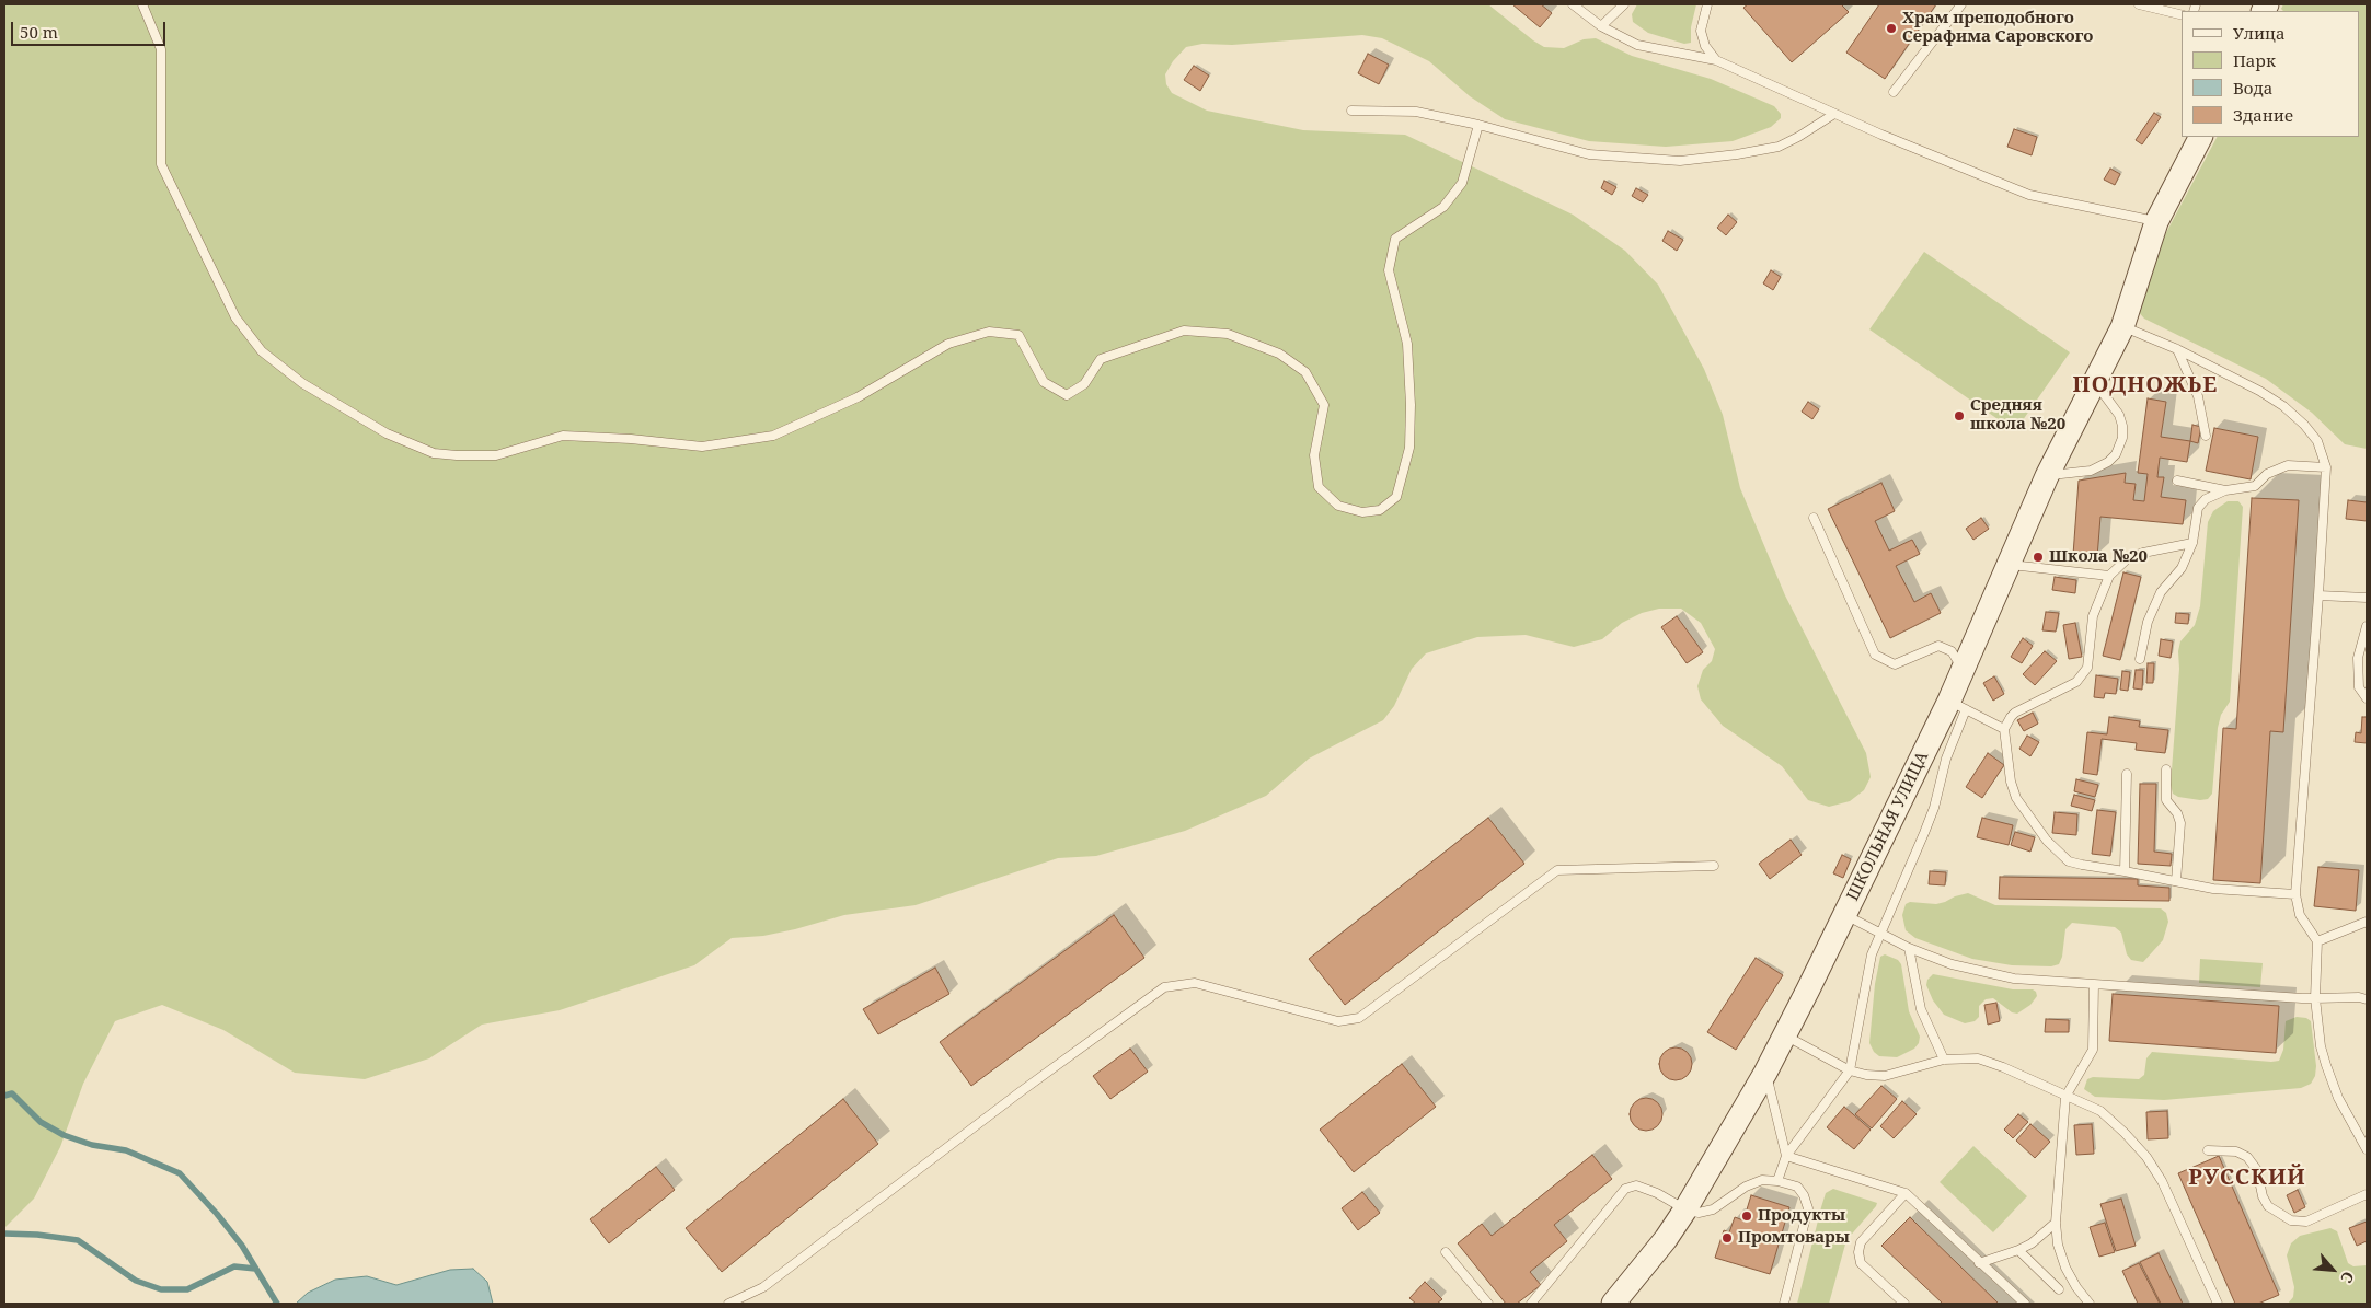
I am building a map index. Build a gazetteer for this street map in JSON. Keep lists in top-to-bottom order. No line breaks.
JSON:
{"streets":{"main road":["ШКОЛЬНАЯ УЛИЦА"]},"districts":["ПОДНОЖЬЕ","РУССКИЙ"],"places":["Храм преподобного Серафима Саровского","Средняя школа №20","Школа №20","Продукты","Промтовары"],"legend":["Улица","Парк","Вода","Здание"],"scale_bar":"50 m","north":"bottom right"}
